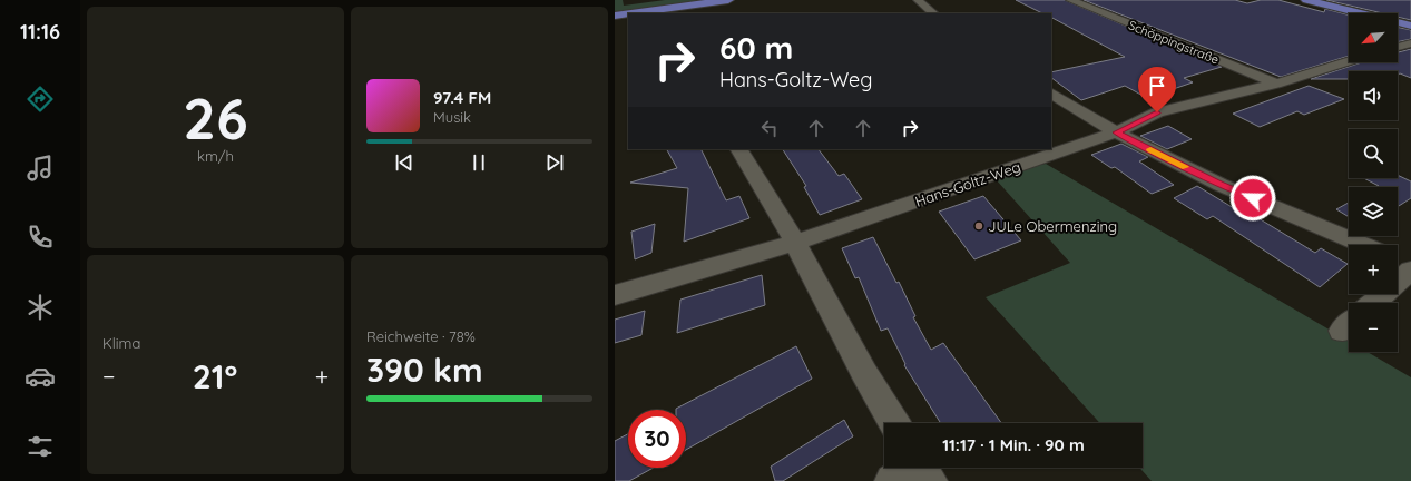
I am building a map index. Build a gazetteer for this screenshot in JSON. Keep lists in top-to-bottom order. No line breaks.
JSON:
{"streets":{"street":["Schöppingstraße","Hans-Goltz-Weg"]},"crossings":[["Schöppingstraße","Hans-Goltz-Weg"]],"places":["JULe Obermenzing"],"north":"bottom left","page":{"tabs":"11:16","tile":[["26","km/h"],"Klima",["Reichweite · 78%","390 km"]],"map_buttons":["+","−"],"turn":["60 m","Hans-Goltz-Weg"],"song":["97.4 FM","Musik"],"heat":["−","21°","+"],"limit":"30","trip":"11:17 · 1 Min. · 90 m"}}
